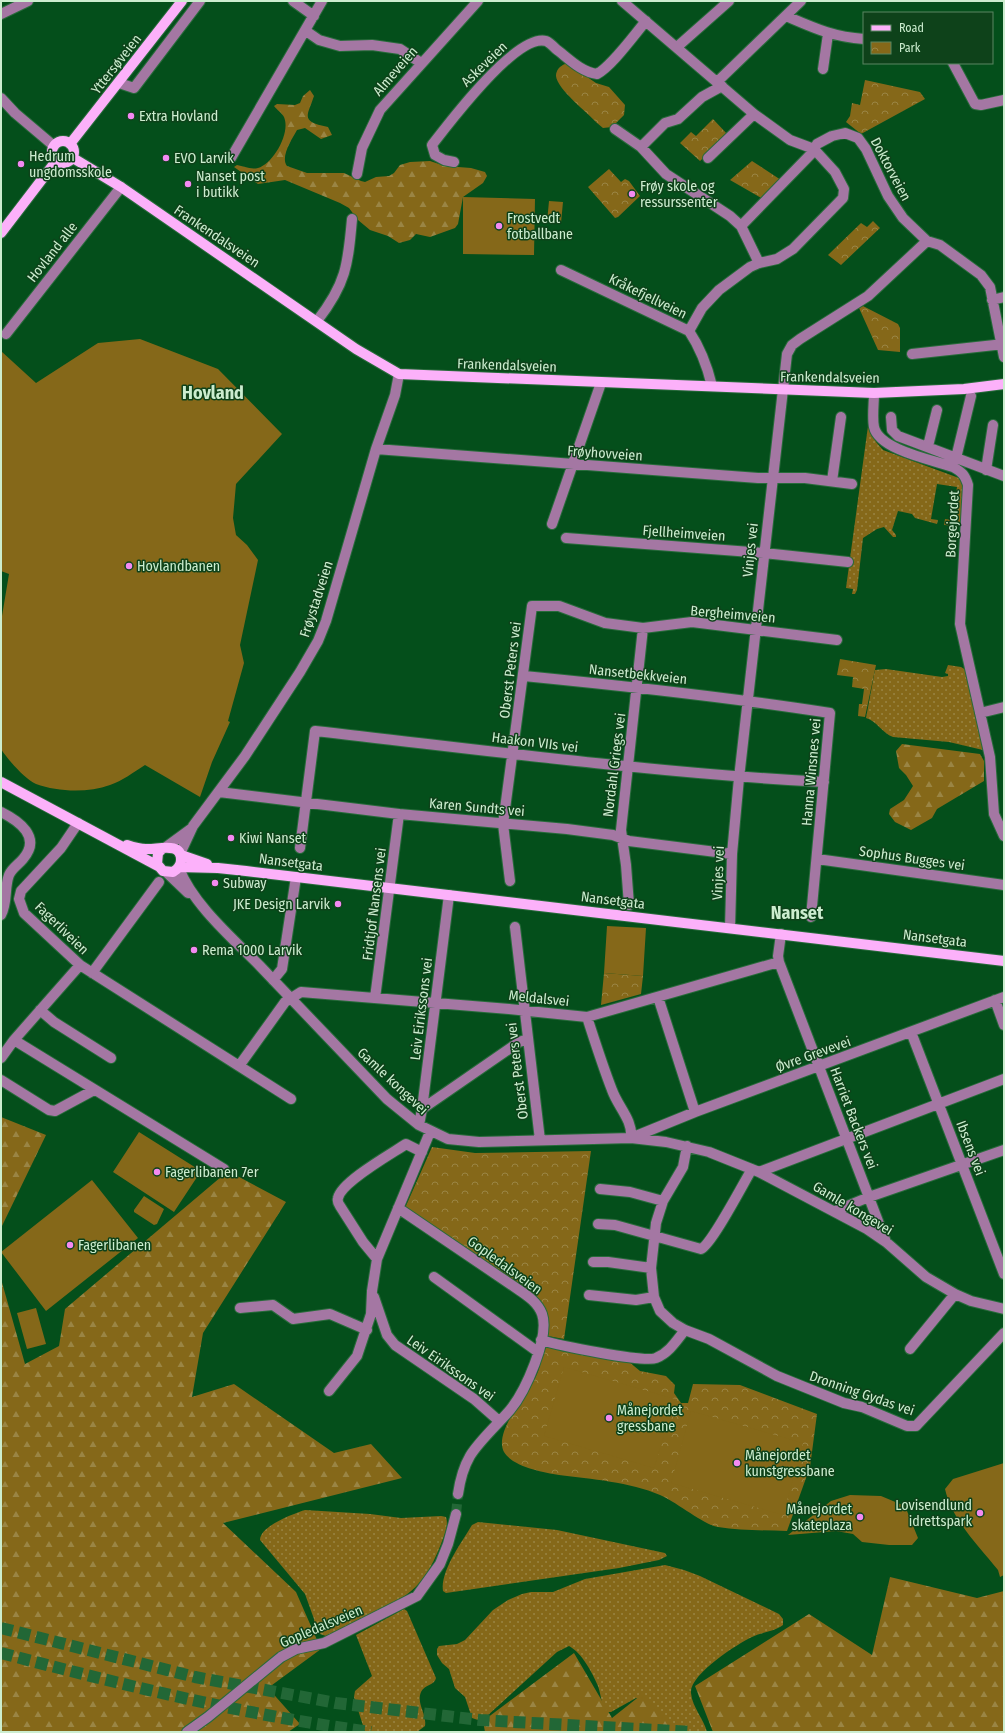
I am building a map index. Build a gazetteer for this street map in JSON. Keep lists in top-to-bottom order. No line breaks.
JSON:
{"streets":{"main road":["Yttersøveien","Frankendalsveien","Nansetgata"],"street":["Askeveien","Almeveien","Doktorveien","Hovland alle","Kråkefjellveien","Frøyhovveien","Borgejordet","Fjellheimveien","Vinjes vei","Frøystadveien","Bergheimveien","Oberst Peters vei","Nansetbekkveien","Haakon VIIs vei","Nordahl Griegs vei","Hanna Winsnes vei","Karen Sundts vei","Sophus Bugges vei","Fridtjof Nansens vei","Fagerliveien","Meldalsvei","Leiv Eirikssons vei","Øvre Grevevei","Gamle kongevei","Harriet Backers vei","Ibsens vei","Gopledalsveien","Dronning Gydas vei"]},"crossings":[["Yttersøveien","Frankendalsveien"],["Doktorveien","Vinjes vei"],["Frankendalsveien","Hovland alle"],["Frankendalsveien","Kråkefjellveien"],["Frankendalsveien","Borgejordet"],["Frankendalsveien","Vinjes vei"],["Frankendalsveien","Frøystadveien"],["Frøyhovveien","Vinjes vei"],["Frøyhovveien","Frøystadveien"],["Fjellheimveien","Vinjes vei"],["Vinjes vei","Bergheimveien"],["Vinjes vei","Nansetbekkveien"],["Vinjes vei","Haakon VIIs vei"],["Vinjes vei","Hanna Winsnes vei"],["Vinjes vei","Karen Sundts vei"],["Vinjes vei","Nansetgata"],["Frøystadveien","Karen Sundts vei"],["Frøystadveien","Nansetgata"],["Frøystadveien","Gamle kongevei"],["Bergheimveien","Oberst Peters vei"],["Bergheimveien","Nordahl Griegs vei"],["Oberst Peters vei","Nansetbekkveien"],["Oberst Peters vei","Haakon VIIs vei"],["Oberst Peters vei","Karen Sundts vei"],["Oberst Peters vei","Meldalsvei"],["Oberst Peters vei","Gamle kongevei"],["Nansetbekkveien","Nordahl Griegs vei"],["Nansetbekkveien","Hanna Winsnes vei"],["Haakon VIIs vei","Nordahl Griegs vei"],["Haakon VIIs vei","Hanna Winsnes vei"],["Haakon VIIs vei","Karen Sundts vei"],["Nordahl Griegs vei","Karen Sundts vei"],["Hanna Winsnes vei","Sophus Bugges vei"],["Karen Sundts vei","Fridtjof Nansens vei"],["Nansetgata","Fridtjof Nansens vei"],["Nansetgata","Leiv Eirikssons vei"],["Nansetgata","Gamle kongevei"],["Nansetgata","Harriet Backers vei"],["Fridtjof Nansens vei","Meldalsvei"],["Meldalsvei","Leiv Eirikssons vei"],["Meldalsvei","Gamle kongevei"],["Meldalsvei","Harriet Backers vei"],["Leiv Eirikssons vei","Gamle kongevei"],["Leiv Eirikssons vei","Gopledalsveien"],["Øvre Grevevei","Gamle kongevei"],["Øvre Grevevei","Harriet Backers vei"],["Øvre Grevevei","Ibsens vei"],["Gamle kongevei","Harriet Backers vei"],["Gamle kongevei","Dronning Gydas vei"]],"districts":["Hovland","Nanset"],"places":["Extra Hovland","EVO Larvik","Hedrum ungdomsskole","Nanset post i butikk","Frøy skole og ressurssenter","Frostvedt fotballbane","Hovlandbanen","Kiwi Nanset","Subway","JKE Design Larvik","Rema 1000 Larvik","Fagerlibanen 7er","Fagerlibanen","Månejordet gressbane","Månejordet kunstgressbane","Lovisendlund idrettspark","Månejordet skateplaza"],"legend":["Road","Park"]}
